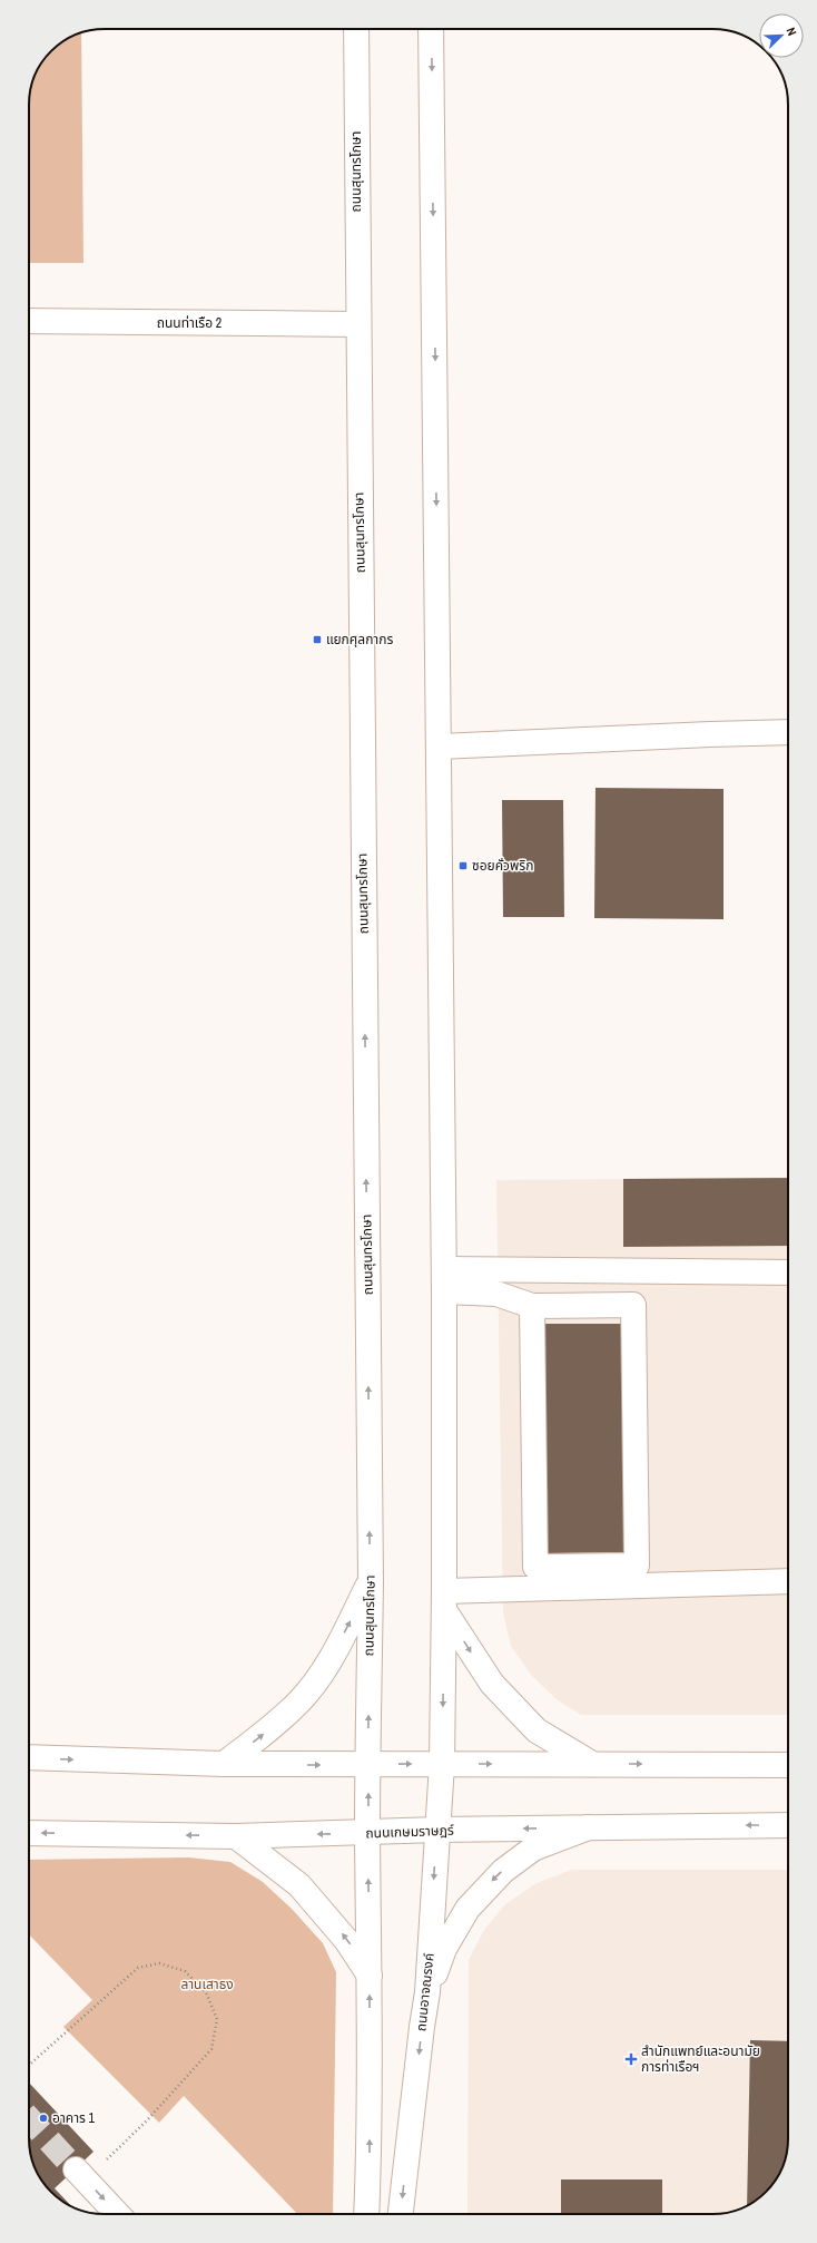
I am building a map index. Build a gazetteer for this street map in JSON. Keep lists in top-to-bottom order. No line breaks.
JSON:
{"streets":{"main road":["ถนนสุนทรโกษา","ถนนท่าเรือ 2","ถนนเกษมราษฎร์","ถนนอาจณรงค์"]},"crossings":[["ถนนสุนทรโกษา","ถนนท่าเรือ 2"],["ถนนเกษมราษฎร์","ถนนอาจณรงค์"]],"parks":["ลานเสาธง"],"places":{"transit":["แยกศุลกากร","ซอยคั่วพริก"],"health":["สำนักแพทย์และอนามัย การท่าเรือฯ"],"other":["อาคาร 1"]},"north":"top right"}
